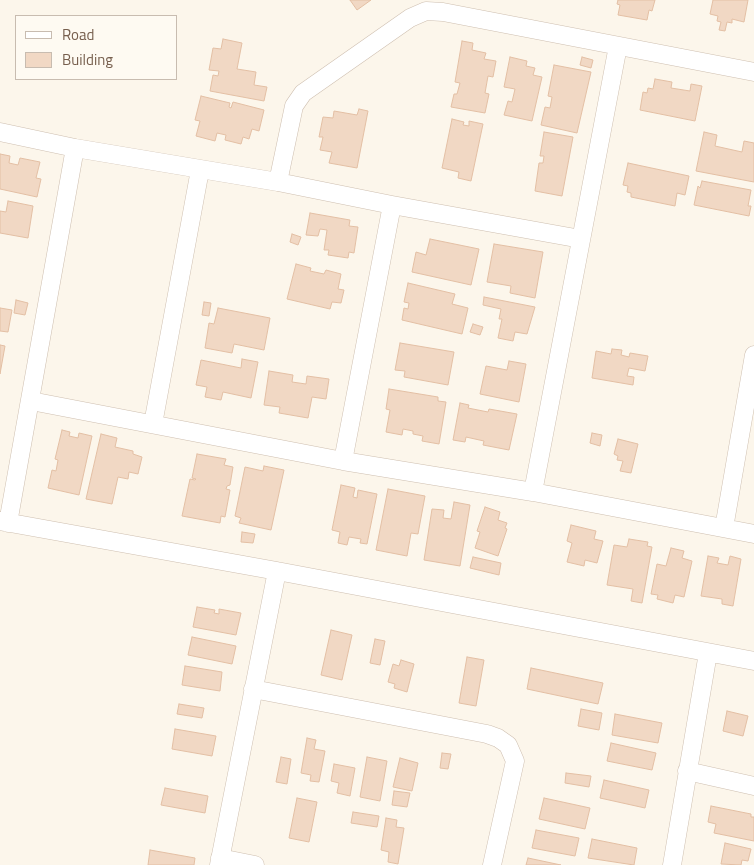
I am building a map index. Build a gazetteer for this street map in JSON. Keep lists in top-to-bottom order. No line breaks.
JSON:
{"legend":["Road","Building"]}
